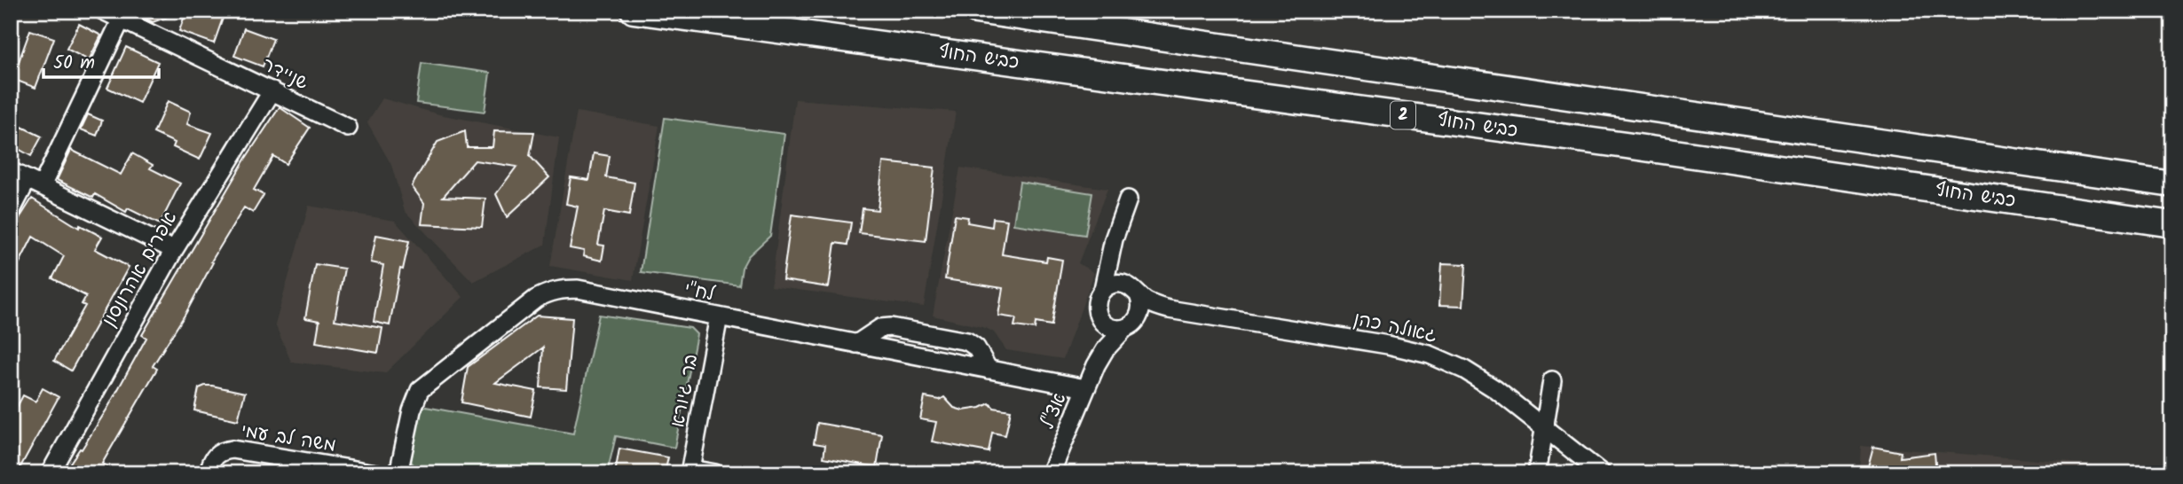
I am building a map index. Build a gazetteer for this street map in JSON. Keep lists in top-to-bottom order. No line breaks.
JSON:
{"streets":{"highway":["כביש החוף","2"],"street":["שניידר","אפרים אהרונסון","לח\"י","גאולה כהן","בר גיורא","אצ\"ל","משה לב עמי"]},"crossings":[["שניידר","אפרים אהרונסון"],["לח\"י","בר גיורא"],["לח\"י","אצ\"ל"],["גאולה כהן","אצ\"ל"]],"scale_bar":"50 m"}
